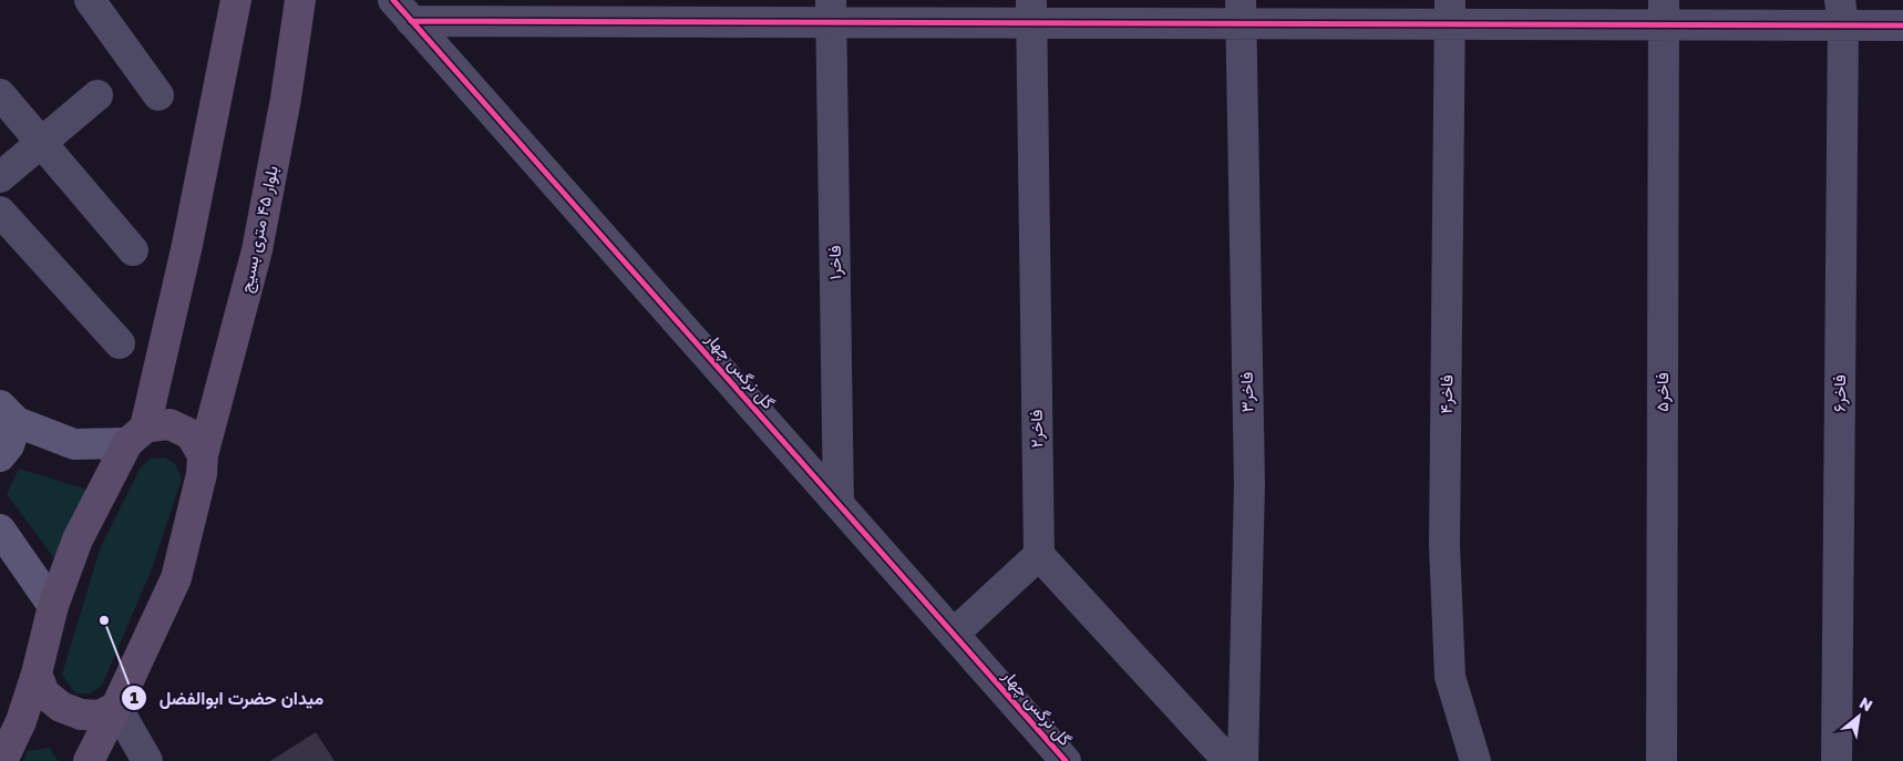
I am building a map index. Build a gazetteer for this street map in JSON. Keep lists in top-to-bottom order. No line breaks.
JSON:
{"streets":{"main road":["بلوار ۴۵ متری بسیج"],"street":["فاخر۱","گل نرگس چهار","فاخر۳","فاخر۵","فاخر۶","فاخر۴","فاخر۲"]},"crossings":[["فاخر۱","گل نرگس چهار"]],"places":["میدان حضرت ابوالفضل"],"north":"top right"}
